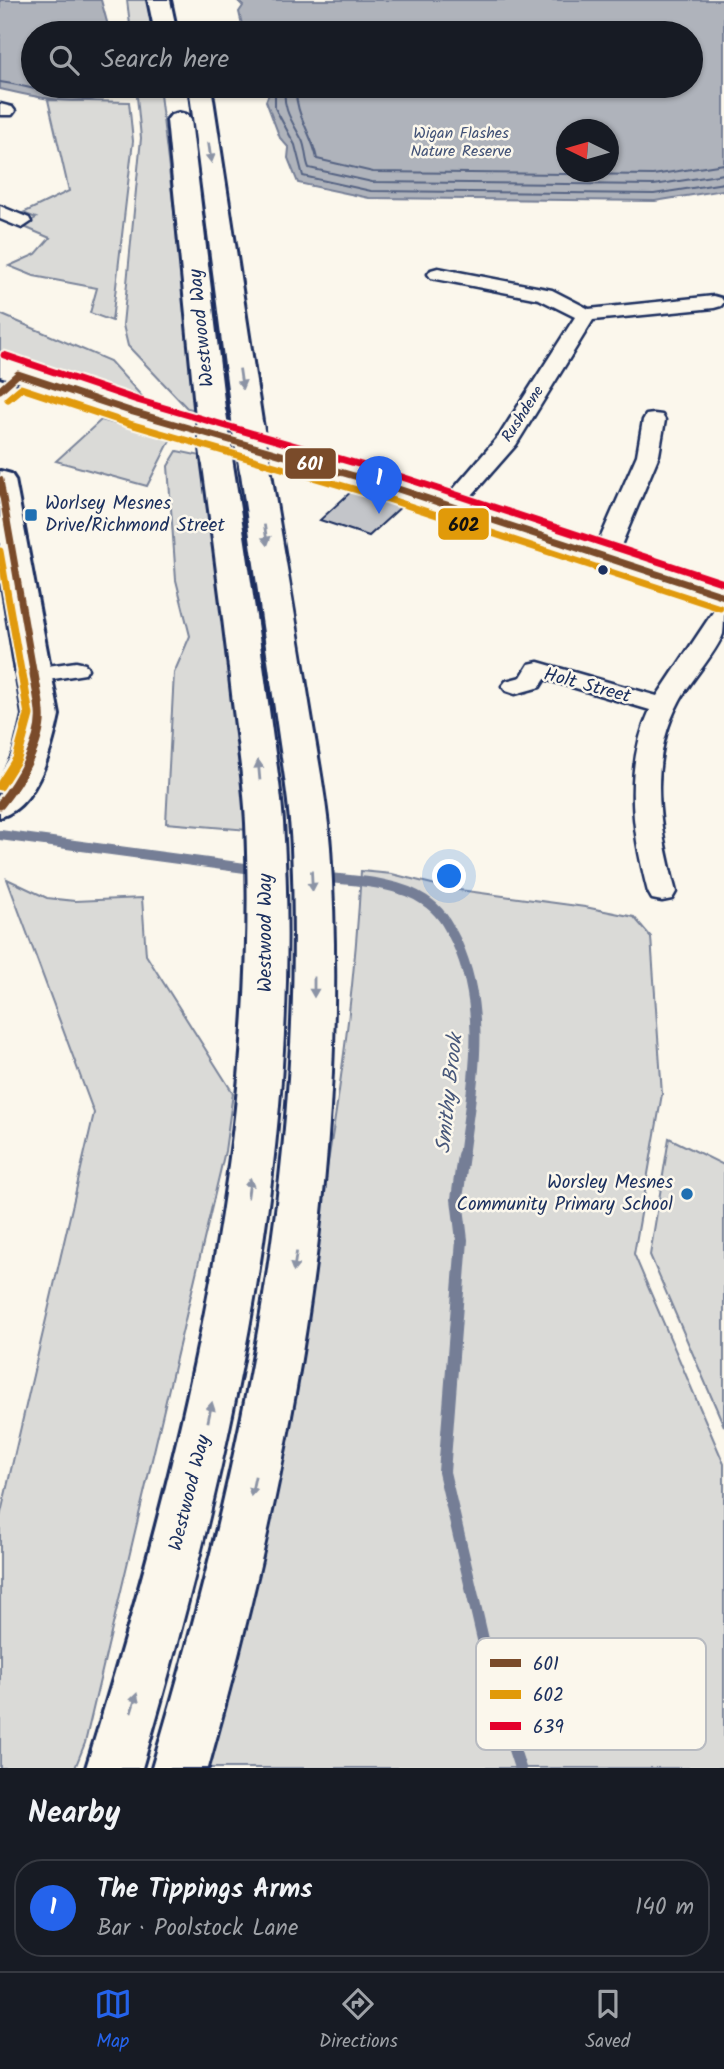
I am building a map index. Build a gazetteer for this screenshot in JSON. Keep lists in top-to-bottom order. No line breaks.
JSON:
{"streets":{"main road":["Westwood Way"],"street":["Rushdene","Holt Street"]},"water":["Smithy Brook"],"parks":["Wigan Flashes Nature Reserve"],"places":{"transit":["Worlsey Mesnes Drive/Richmond Street"],"other":["Worsley Mesnes Community Primary School"]},"lines":["transit line 639","transit line 601","transit line 602"],"legend":["601","602","639"],"north":"left","page":{"search":"Search here","pins":"1","heading":"Nearby","list":[{"mark":"1","name":"The Tippings Arms","note":"Bar · Poolstock Lane","value":"140 m"}],"nav":["Map","Directions","Saved"]}}
